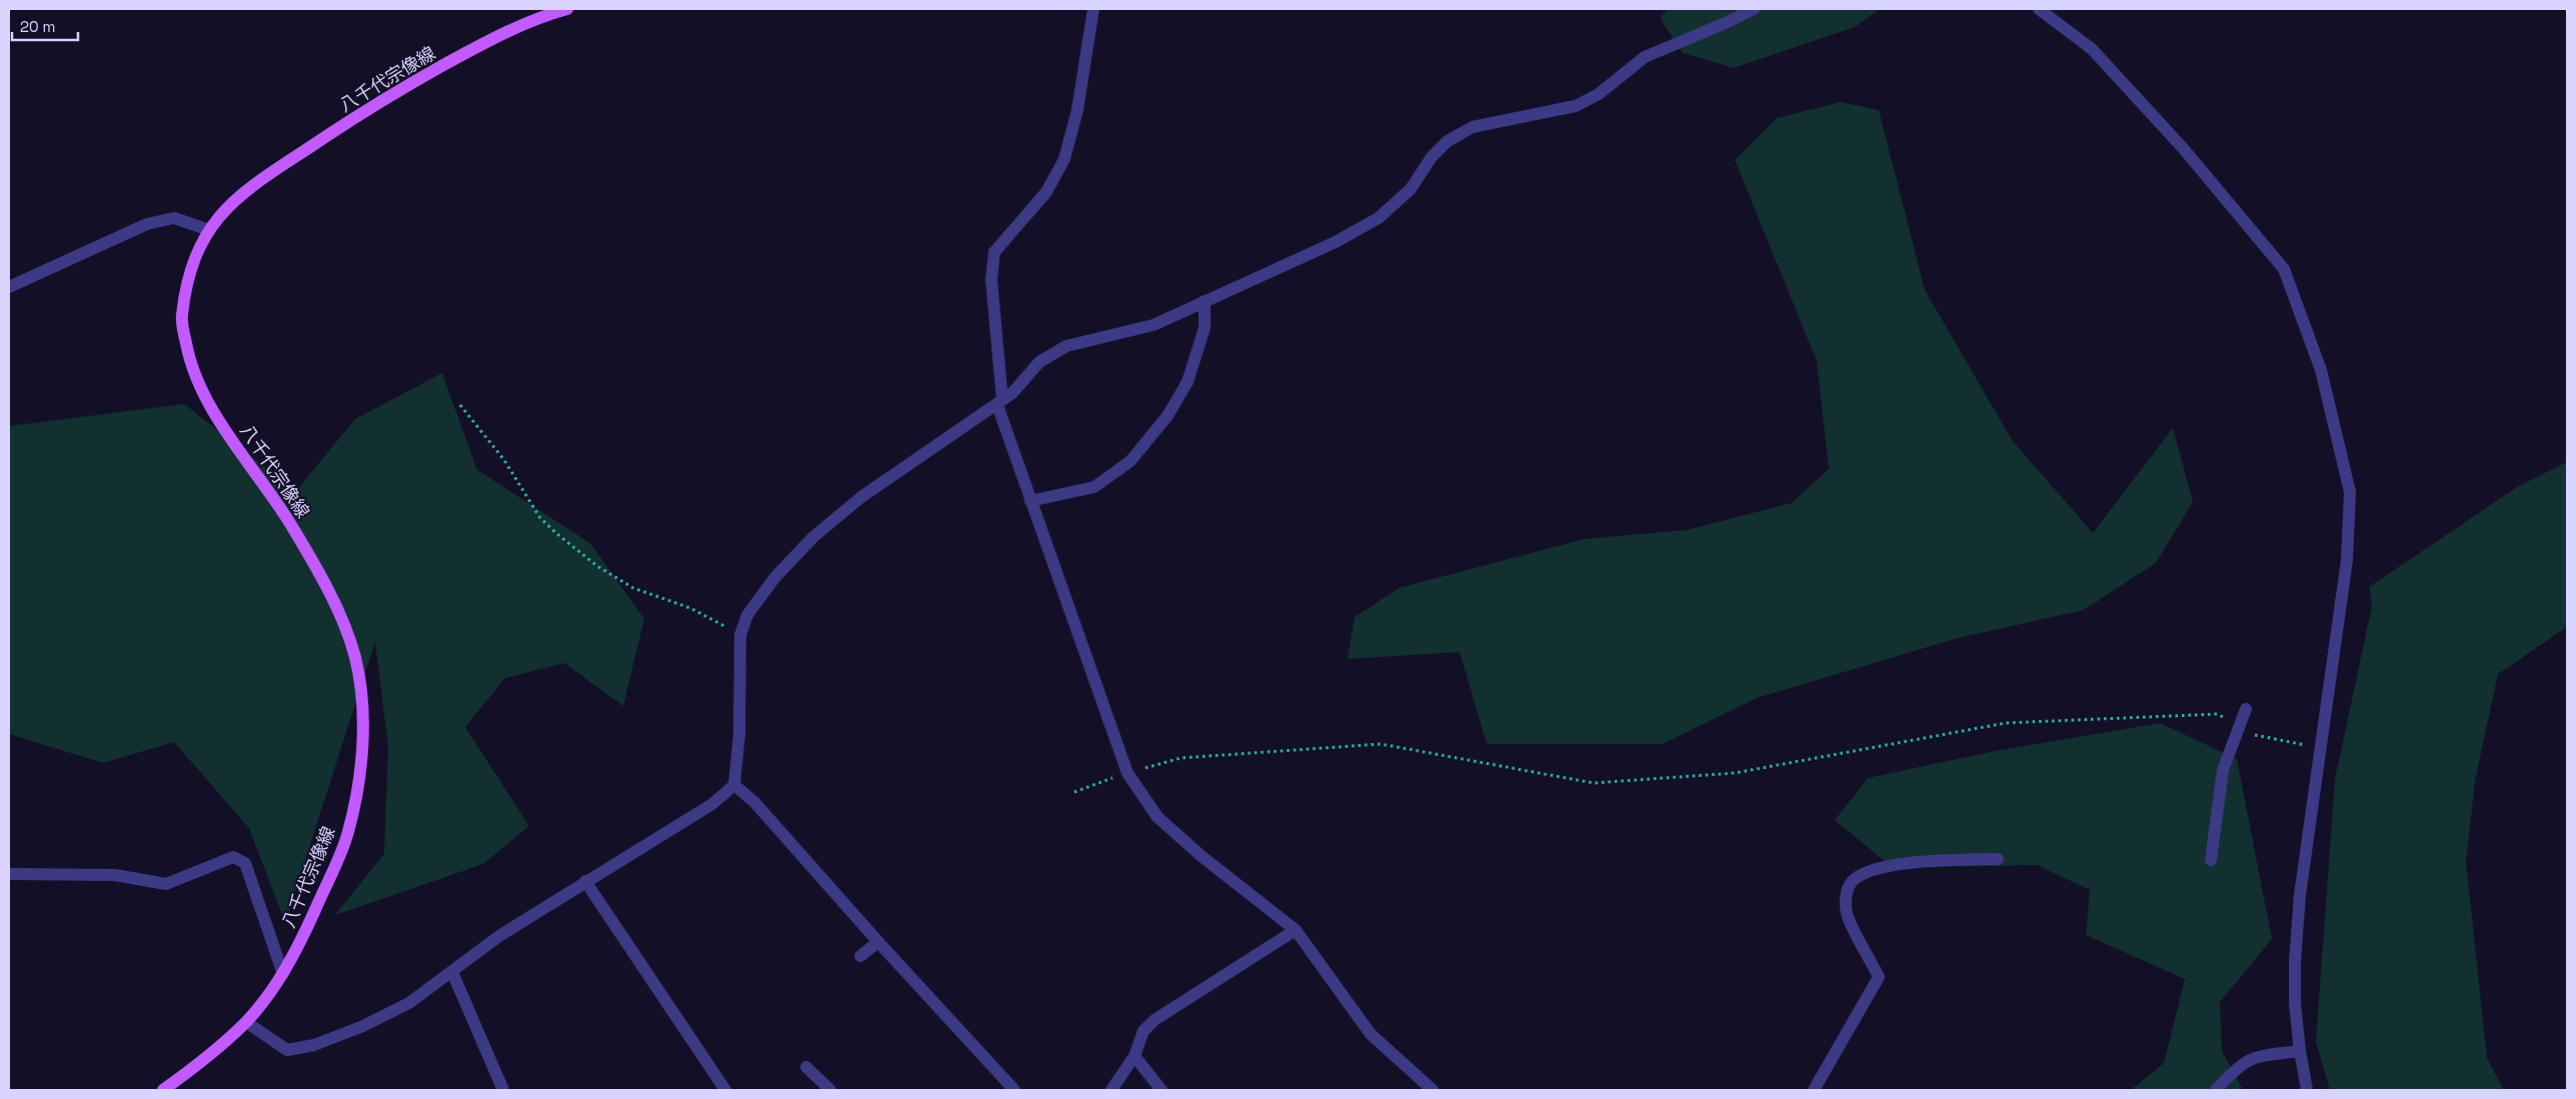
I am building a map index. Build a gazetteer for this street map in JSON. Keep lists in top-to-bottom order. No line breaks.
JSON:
{"streets":{"main road":["八千代宗像線"]},"scale_bar":"20 m"}
